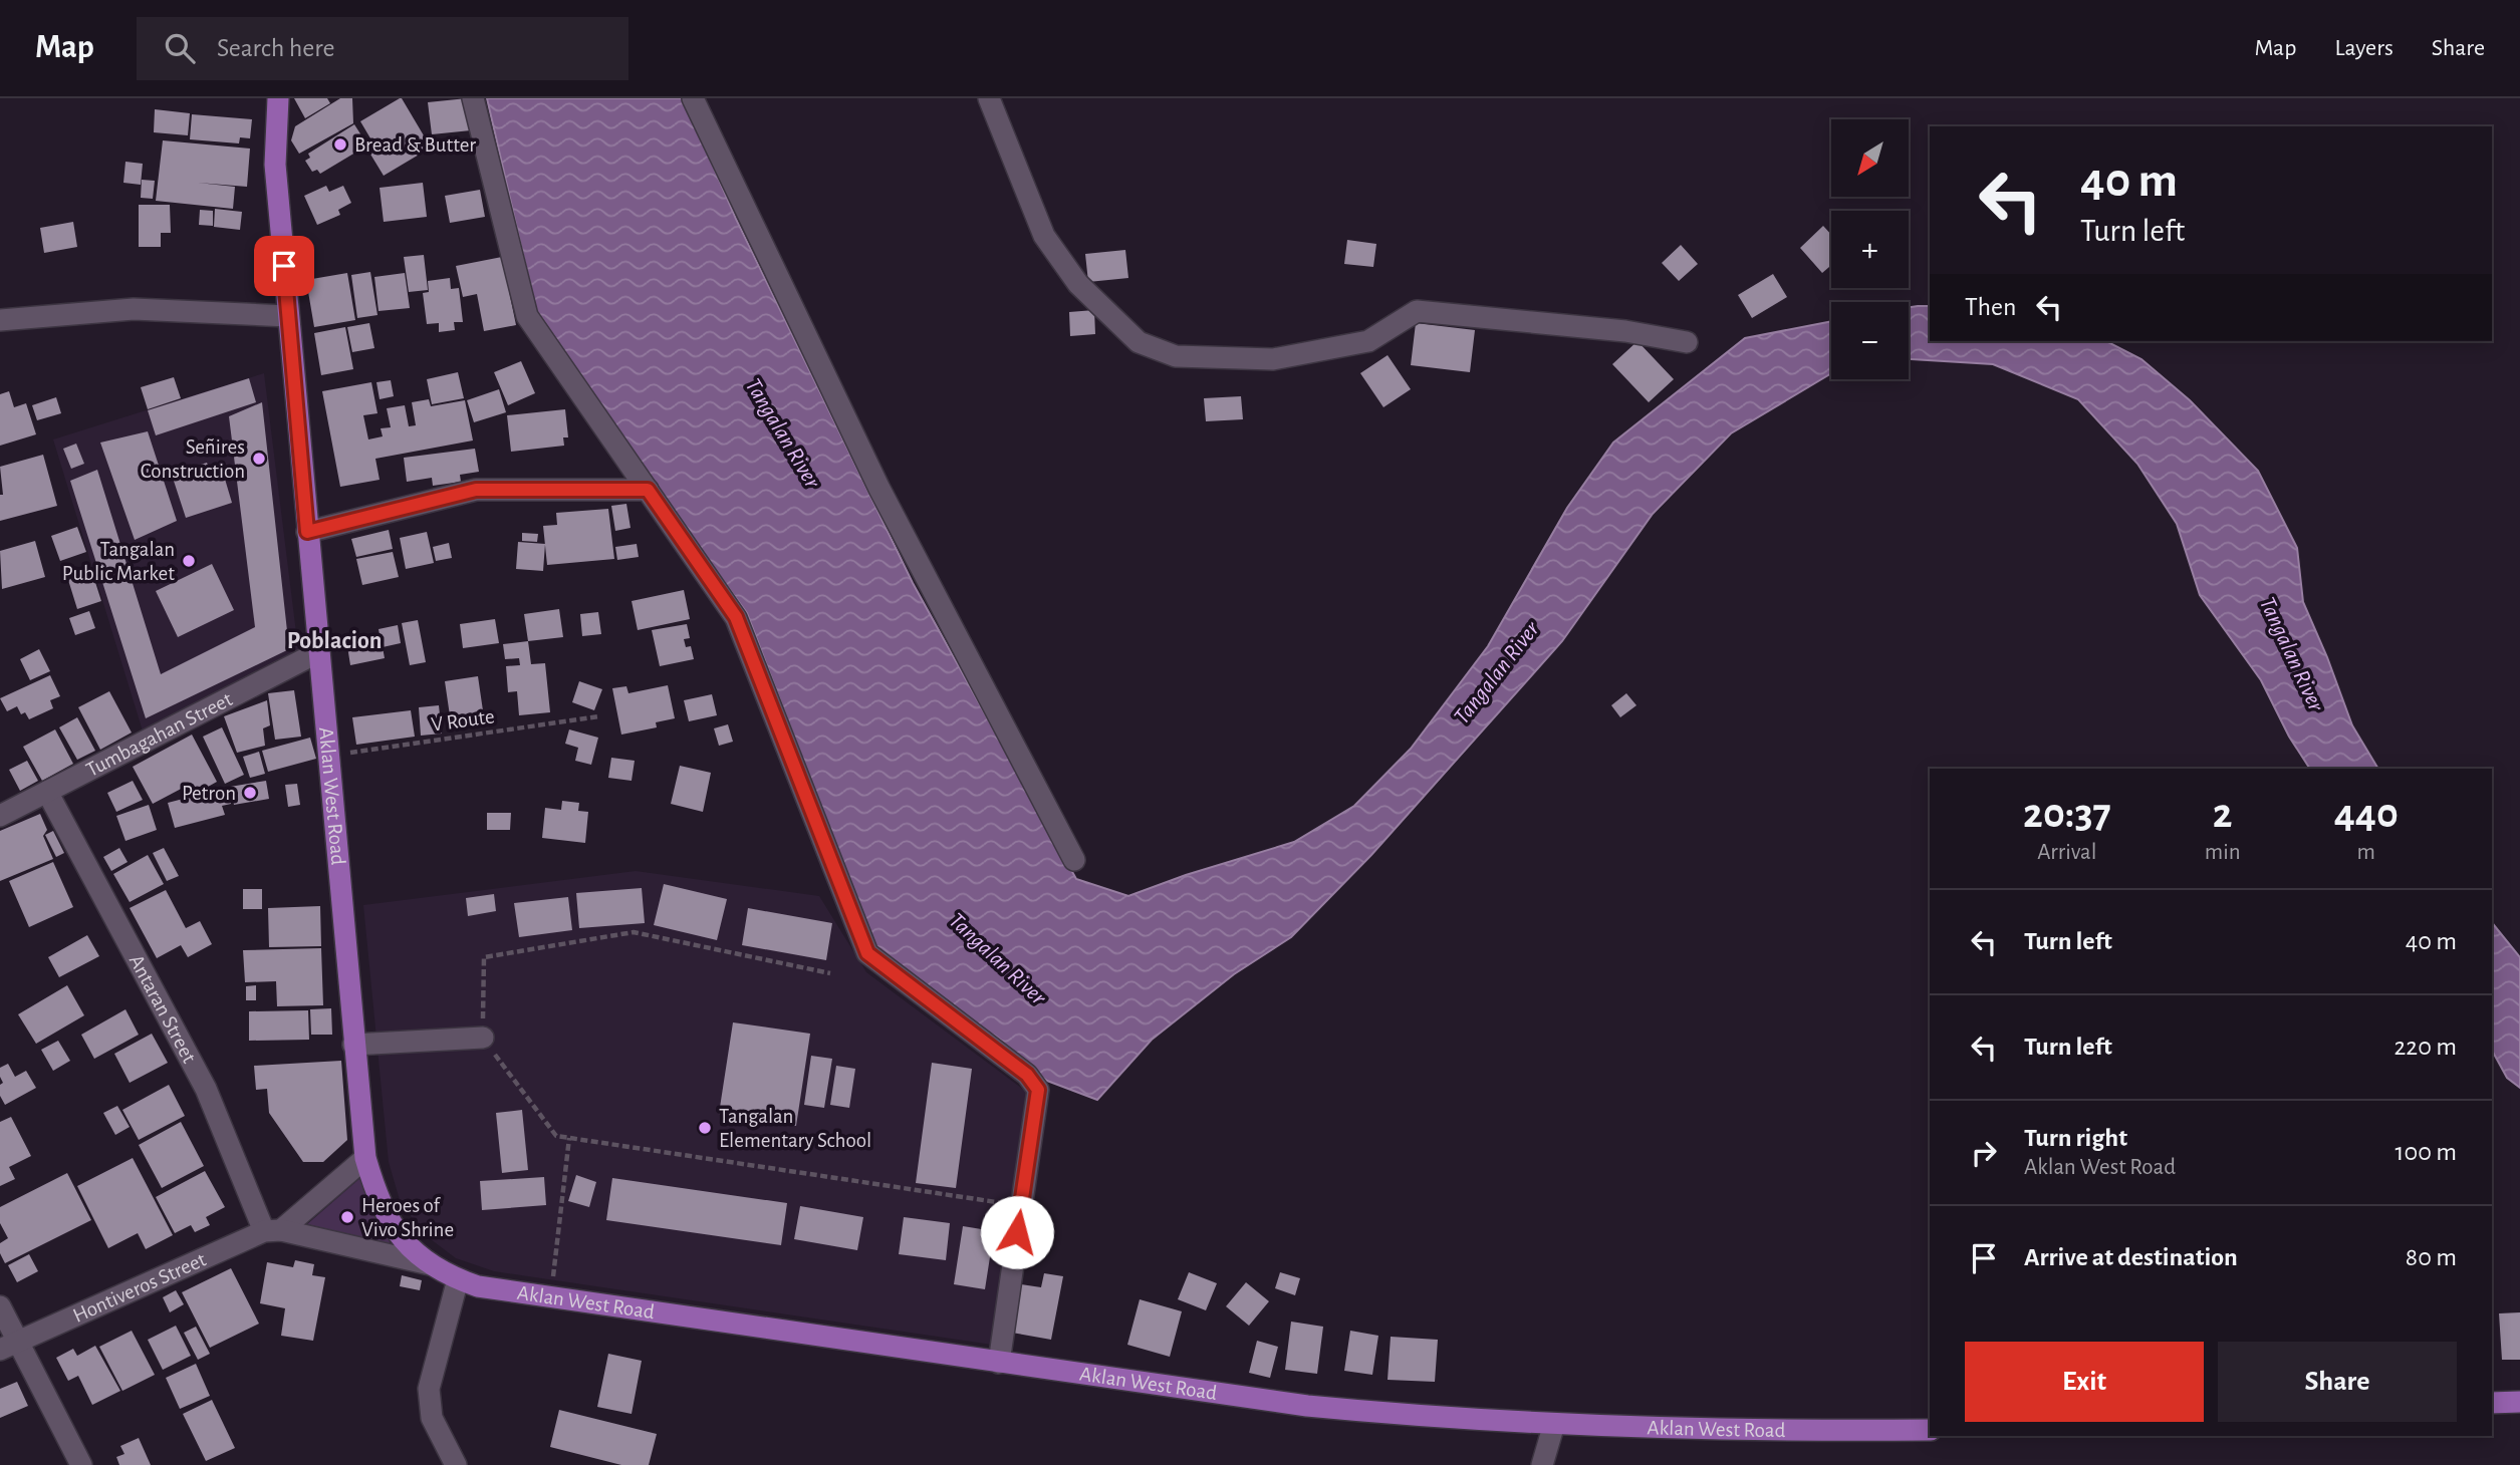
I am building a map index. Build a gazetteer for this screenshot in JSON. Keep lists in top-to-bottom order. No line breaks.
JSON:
{"streets":{"main road":["Aklan West Road"],"street":["Tumbagahan Street","Antaran Street","Hontiveros Street"],"path":["V Route"]},"crossings":[["V Route","Aklan West Road"],["Tumbagahan Street","Aklan West Road"],["Tumbagahan Street","Antaran Street"],["Aklan West Road","Hontiveros Street"],["Antaran Street","Hontiveros Street"]],"districts":["Poblacion"],"water":["Tangalan River"],"places":["Bread & Butter","Señires Construction","Tangalan Public Market","Petron","Tangalan Elementary School","Heroes of Vivo Shrine"],"north":"bottom left","page":{"header":"Map","search":"Search here","nav":["Map","Layers","Share"],"map_buttons":["+","−"],"turn":["40 m","Turn left"],"then":"Then","eta":["20:37","Arrival","2","min","440","m"],"list":[{"name":"Turn left","value":"40 m"},{"name":"Turn left","value":"220 m"},{"name":"Turn right","note":"Aklan West Road","value":"100 m"},{"name":"Arrive at destination","value":"80 m"}],"buttons":["Exit","Share"]}}
